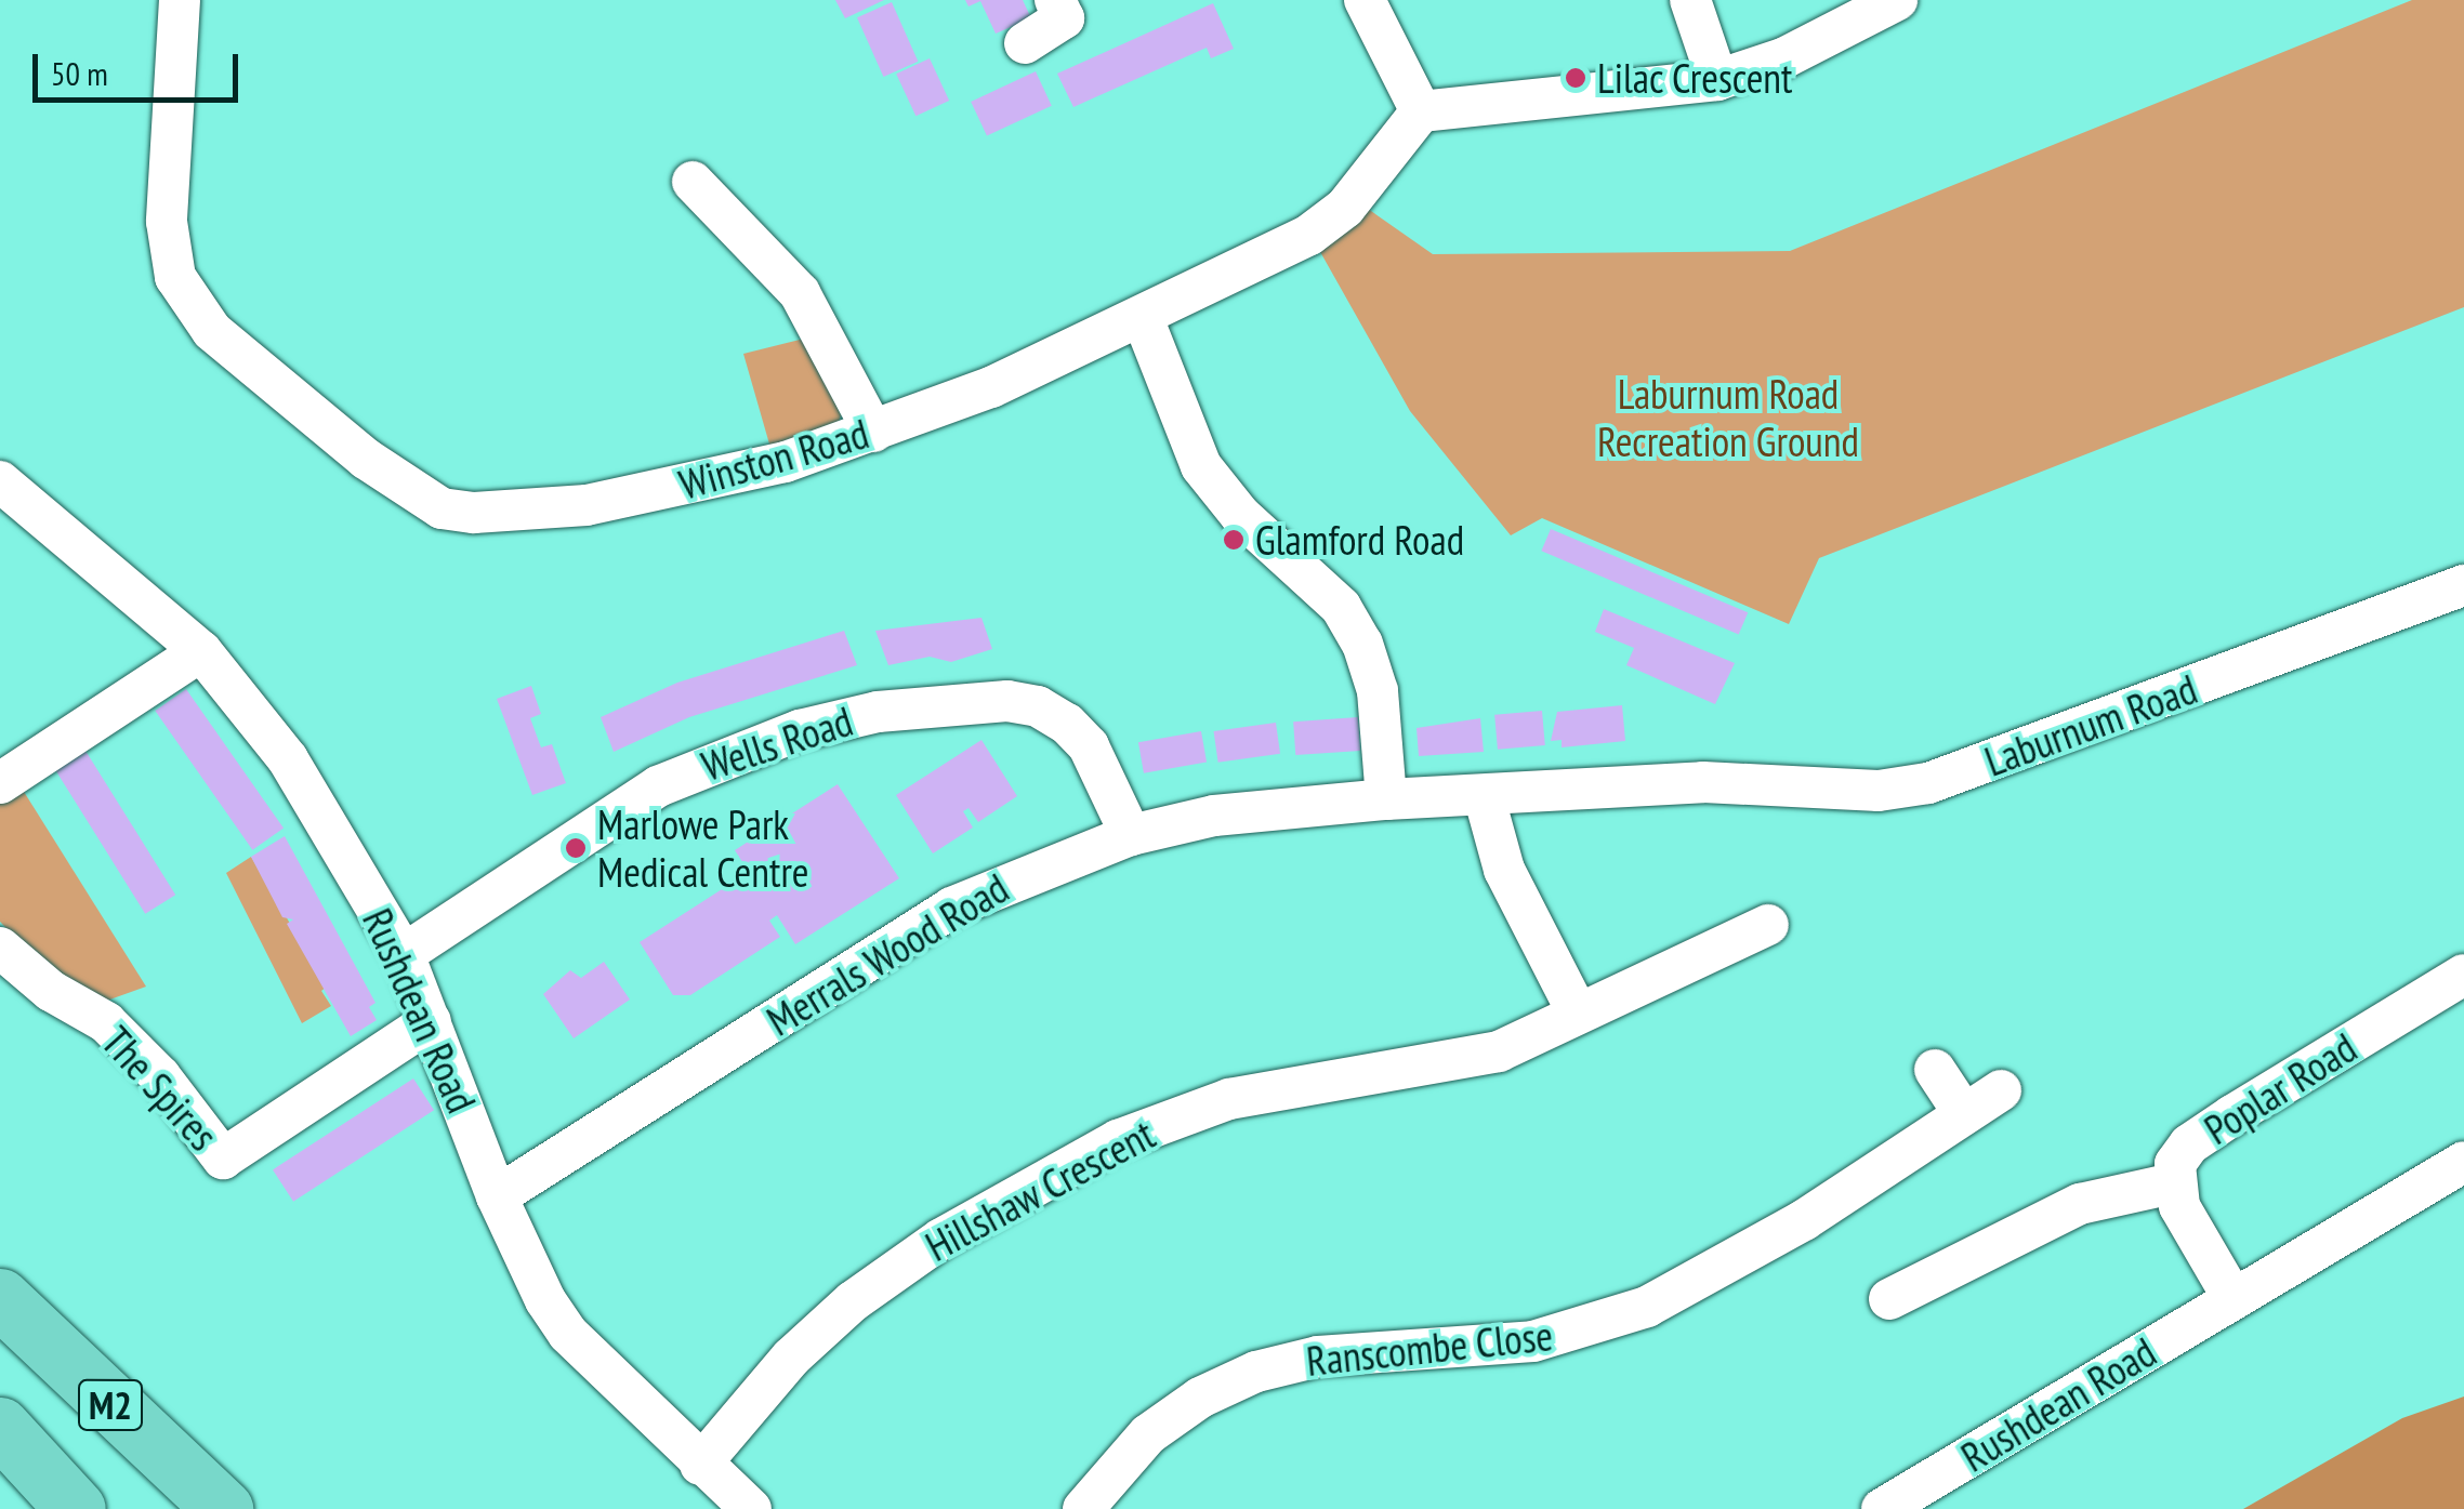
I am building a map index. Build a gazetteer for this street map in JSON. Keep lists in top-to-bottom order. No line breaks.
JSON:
{"streets":{"highway":["M2"],"street":["Winston Road","Laburnum Road","Wells Road","Merrals Wood Road","Rushdean Road","The Spires","Poplar Road","Hillshaw Crescent","Ranscombe Close"]},"crossings":[["Laburnum Road","Merrals Wood Road"],["Wells Road","Merrals Wood Road"],["Wells Road","Rushdean Road"],["Merrals Wood Road","Rushdean Road"],["Rushdean Road","The Spires"],["Rushdean Road","Poplar Road"],["Rushdean Road","Hillshaw Crescent"]],"parks":["Laburnum Road Recreation Ground"],"places":["Lilac Crescent","Glamford Road","Marlowe Park Medical Centre"],"scale_bar":"50 m"}
